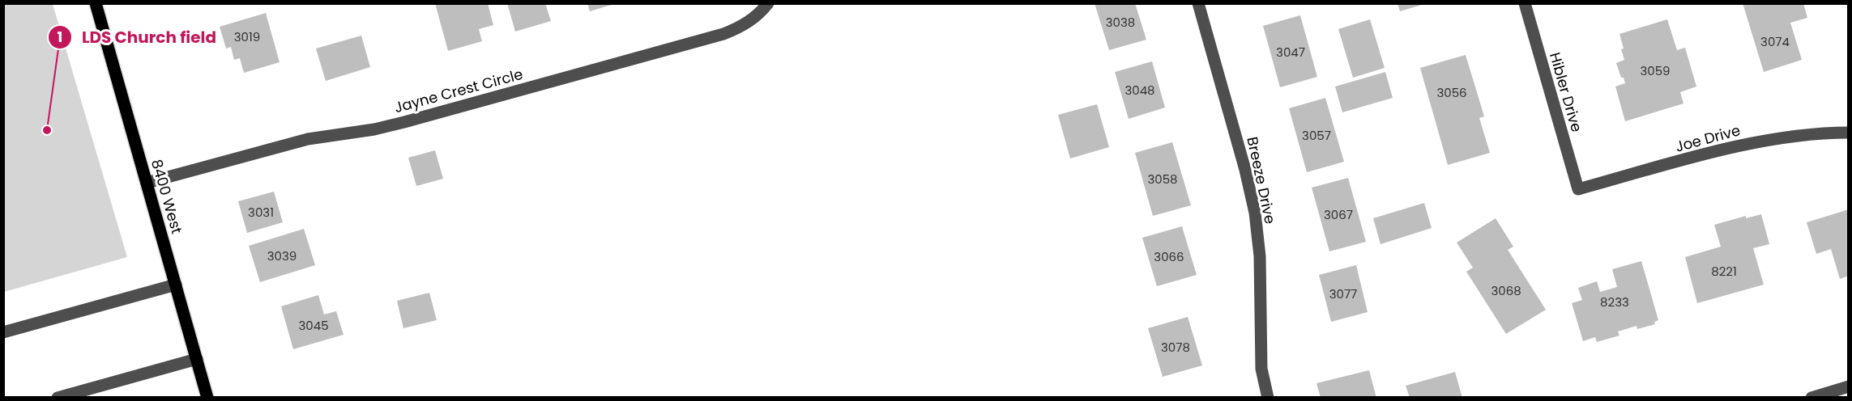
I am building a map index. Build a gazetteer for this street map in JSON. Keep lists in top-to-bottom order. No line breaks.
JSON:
{"streets":{"main road":["8400 West"],"street":["Jayne Crest Circle","Hibler Drive","Joe Drive","Breeze Drive"]},"crossings":[["Jayne Crest Circle","8400 West"],["Hibler Drive","Joe Drive"]],"places":["LDS Church field"],"house_numbers":["3038","3019","3074","3047","3059","3048","3056","3057","3058","3031","3067","3039","3066","8221","3068","3077","8233","3045","3078"]}
